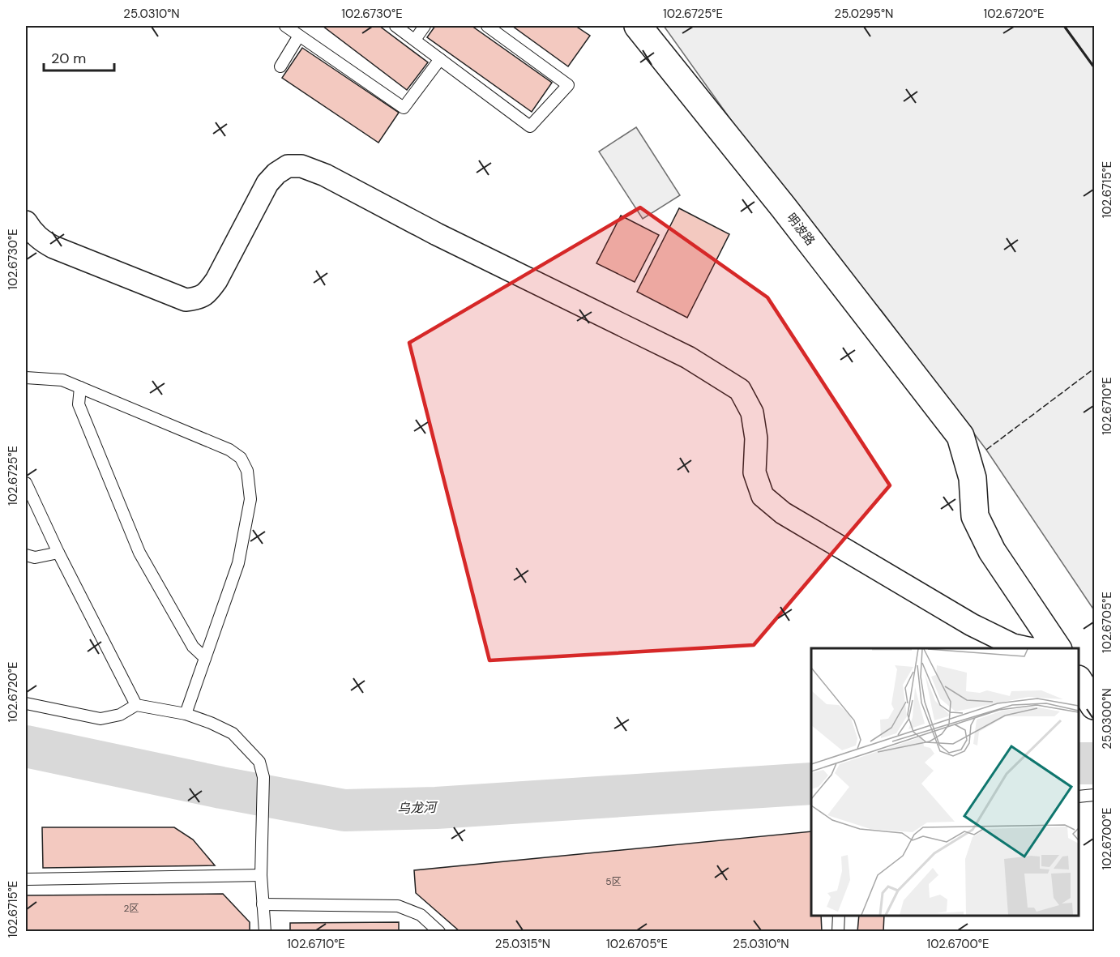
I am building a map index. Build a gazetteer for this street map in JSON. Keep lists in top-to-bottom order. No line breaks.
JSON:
{"streets":{"street":["明波路"]},"water":["乌龙河"],"house_numbers":["5区","2区"],"scale_bar":"20 m","coordinates":["25.0310°N","102.6730°E","102.6725°E","25.0295°N","102.6720°E","102.6715°E","102.6710°E","102.6705°E","25.0300°N","102.6700°E","25.0315°N"]}
